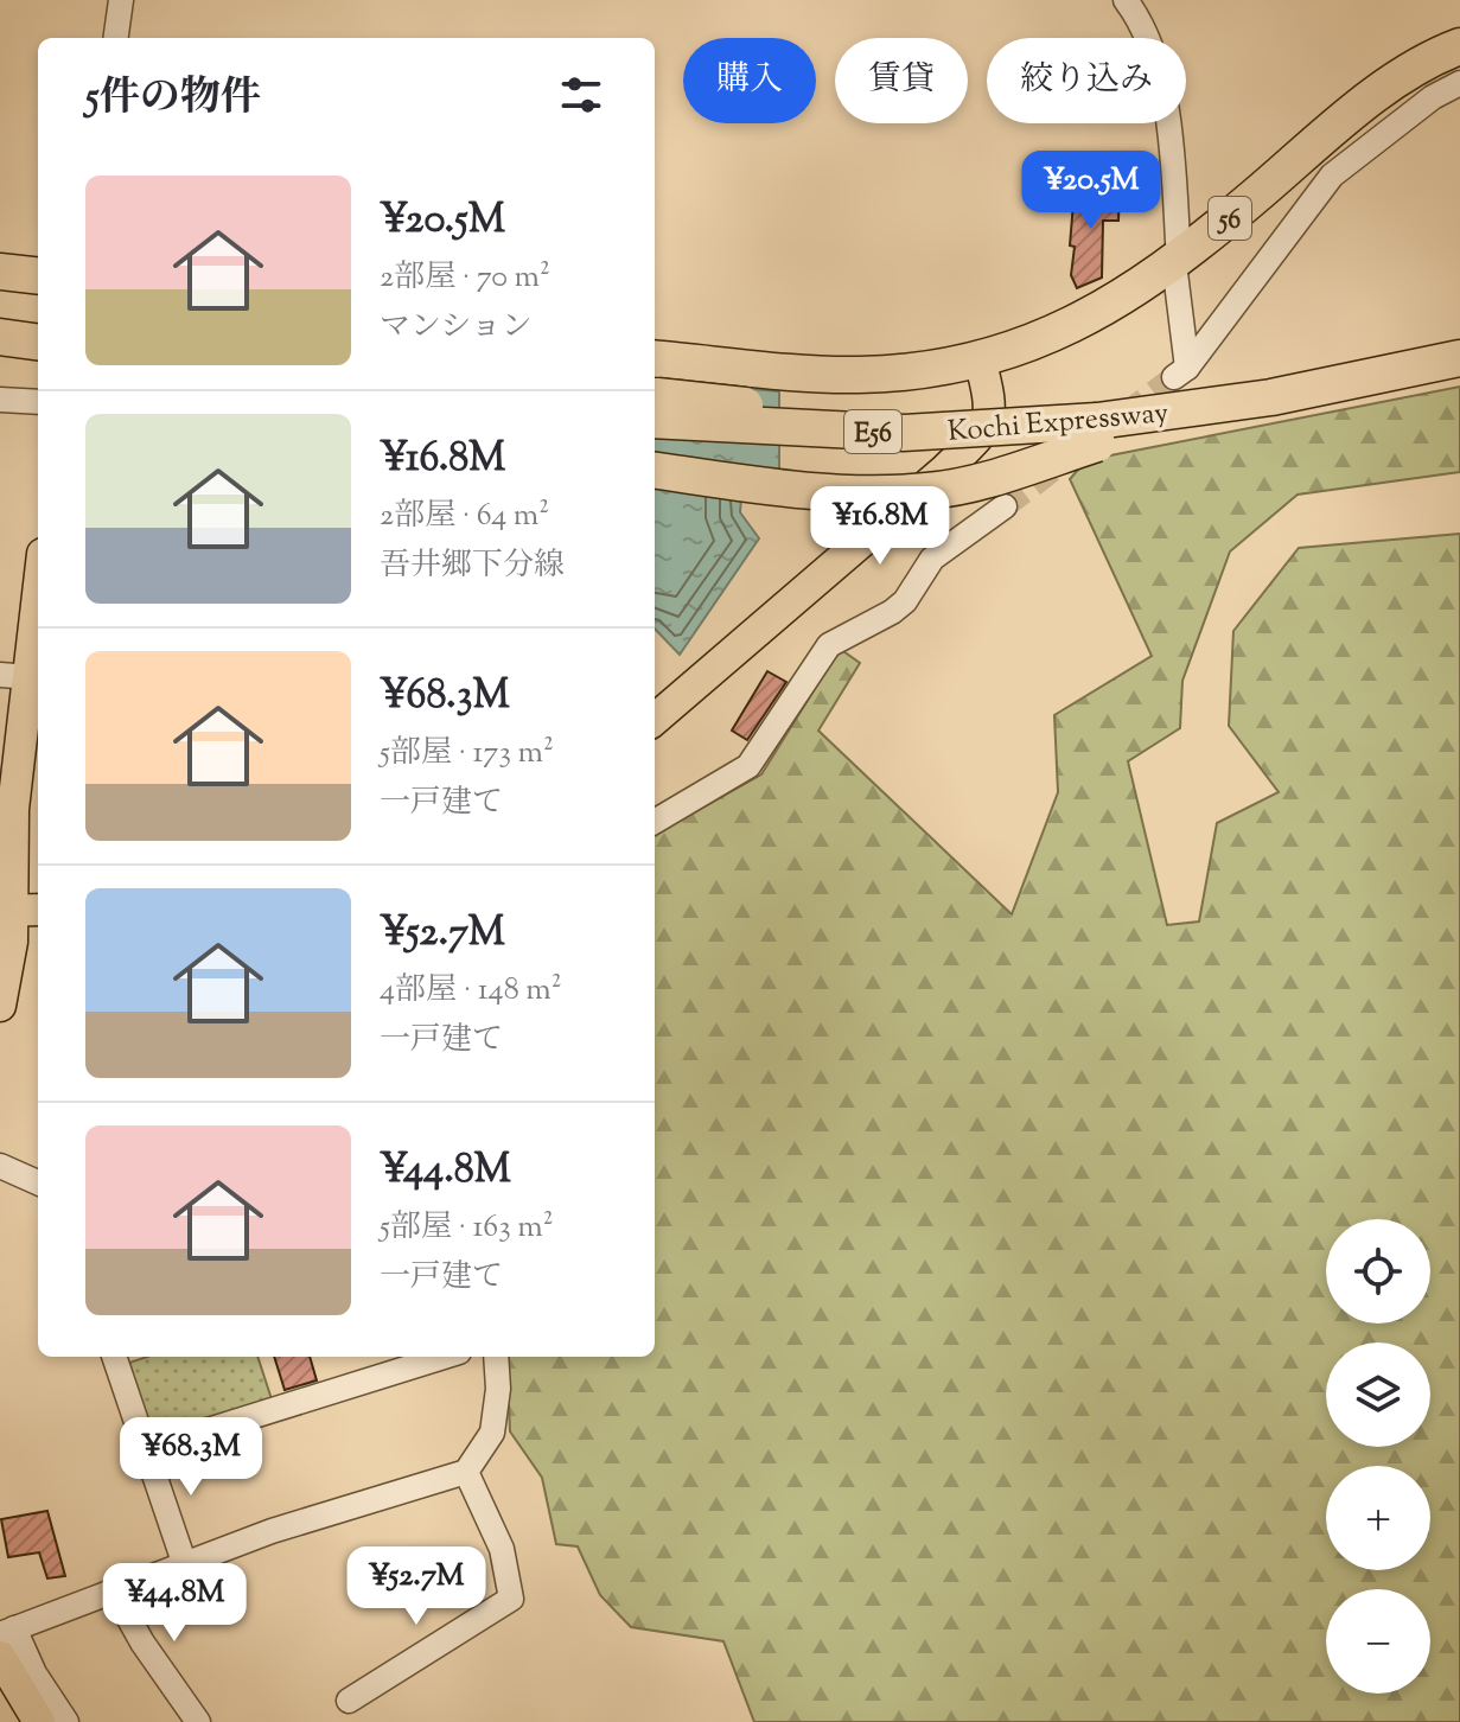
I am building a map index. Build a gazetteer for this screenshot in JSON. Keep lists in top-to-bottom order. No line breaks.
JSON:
{"streets":{"highway":["56","Kochi Expressway","E56"]},"page":{"chip":["購入","賃貸","絞り込み"],"heading":"5件の物件","price":["¥20.5M","¥16.8M","¥68.3M","¥52.7M","¥44.8M"],"list":[{"name":"¥20.5M","note":"2部屋 · 70 m² · マンション"},{"name":"¥16.8M","note":"2部屋 · 64 m² · 吾井郷下分線"},{"name":"¥68.3M","note":"5部屋 · 173 m² · 一戸建て"},{"name":"¥52.7M","note":"4部屋 · 148 m² · 一戸建て"},{"name":"¥44.8M","note":"5部屋 · 163 m² · 一戸建て"}],"map_buttons":["+","−"]}}
